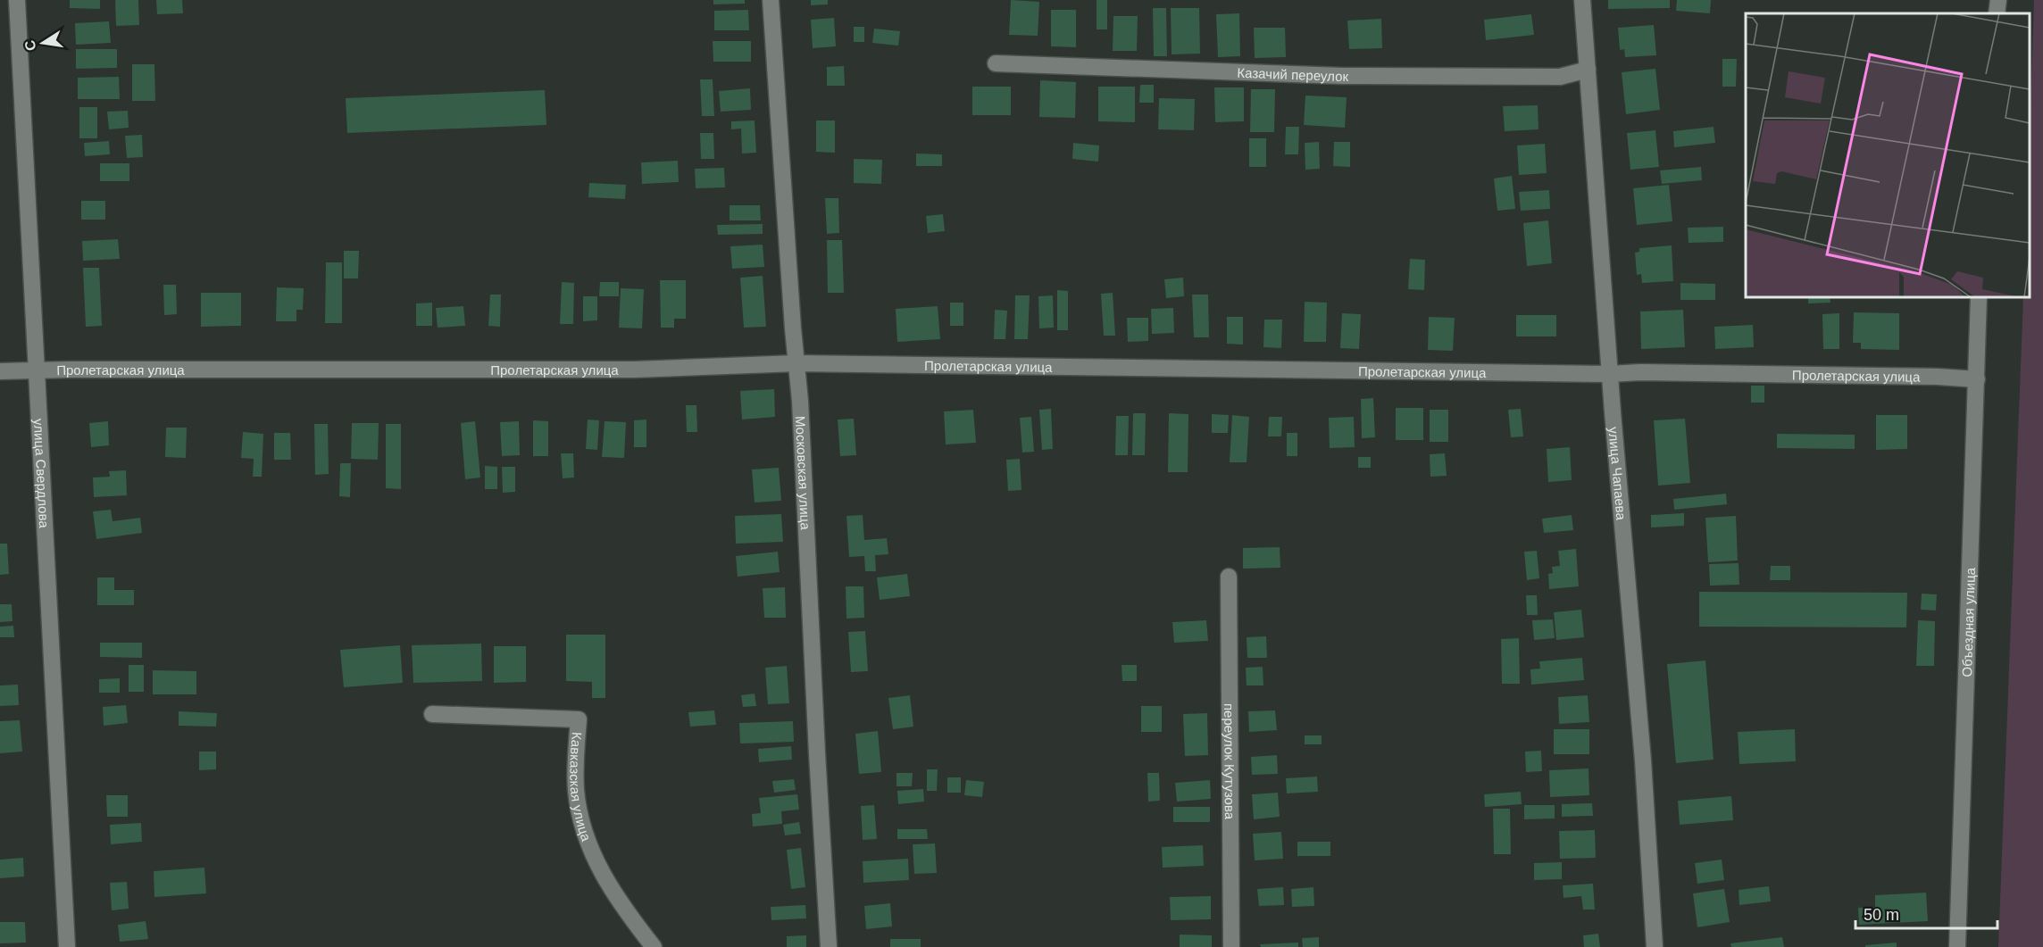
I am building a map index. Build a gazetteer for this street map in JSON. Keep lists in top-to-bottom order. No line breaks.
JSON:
{"streets":{"street":["Казачий переулок","Пролетарская улица","улица Свердлова","Московская улица","улица Чапаева","Объездная улица","переулок Кутузова","Кавказская улица"]},"crossings":[["Казачий переулок","улица Чапаева"],["Пролетарская улица","улица Свердлова"],["Пролетарская улица","Московская улица"],["Пролетарская улица","улица Чапаева"],["Пролетарская улица","Объездная улица"]],"scale_bar":"50 m","north":"left"}
